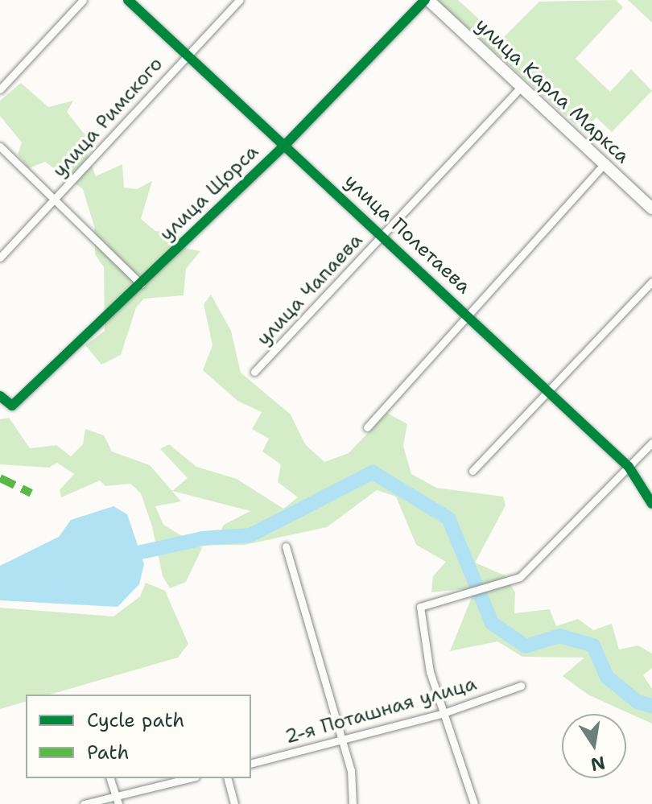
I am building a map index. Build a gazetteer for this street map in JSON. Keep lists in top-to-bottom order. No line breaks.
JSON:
{"streets":{"main road":["улица Карла Маркса"],"street":["улица Римского","улица Щорса","улица Полетаева","улица Чапаева","2-я Поташная улица"]},"crossings":[["улица Карла Маркса","улица Щорса"],["улица Карла Маркса","улица Чапаева"],["улица Римского","улица Полетаева"],["улица Щорса","улица Полетаева"],["улица Полетаева","улица Чапаева"]],"legend":["Cycle path","Path"],"north":"bottom"}
